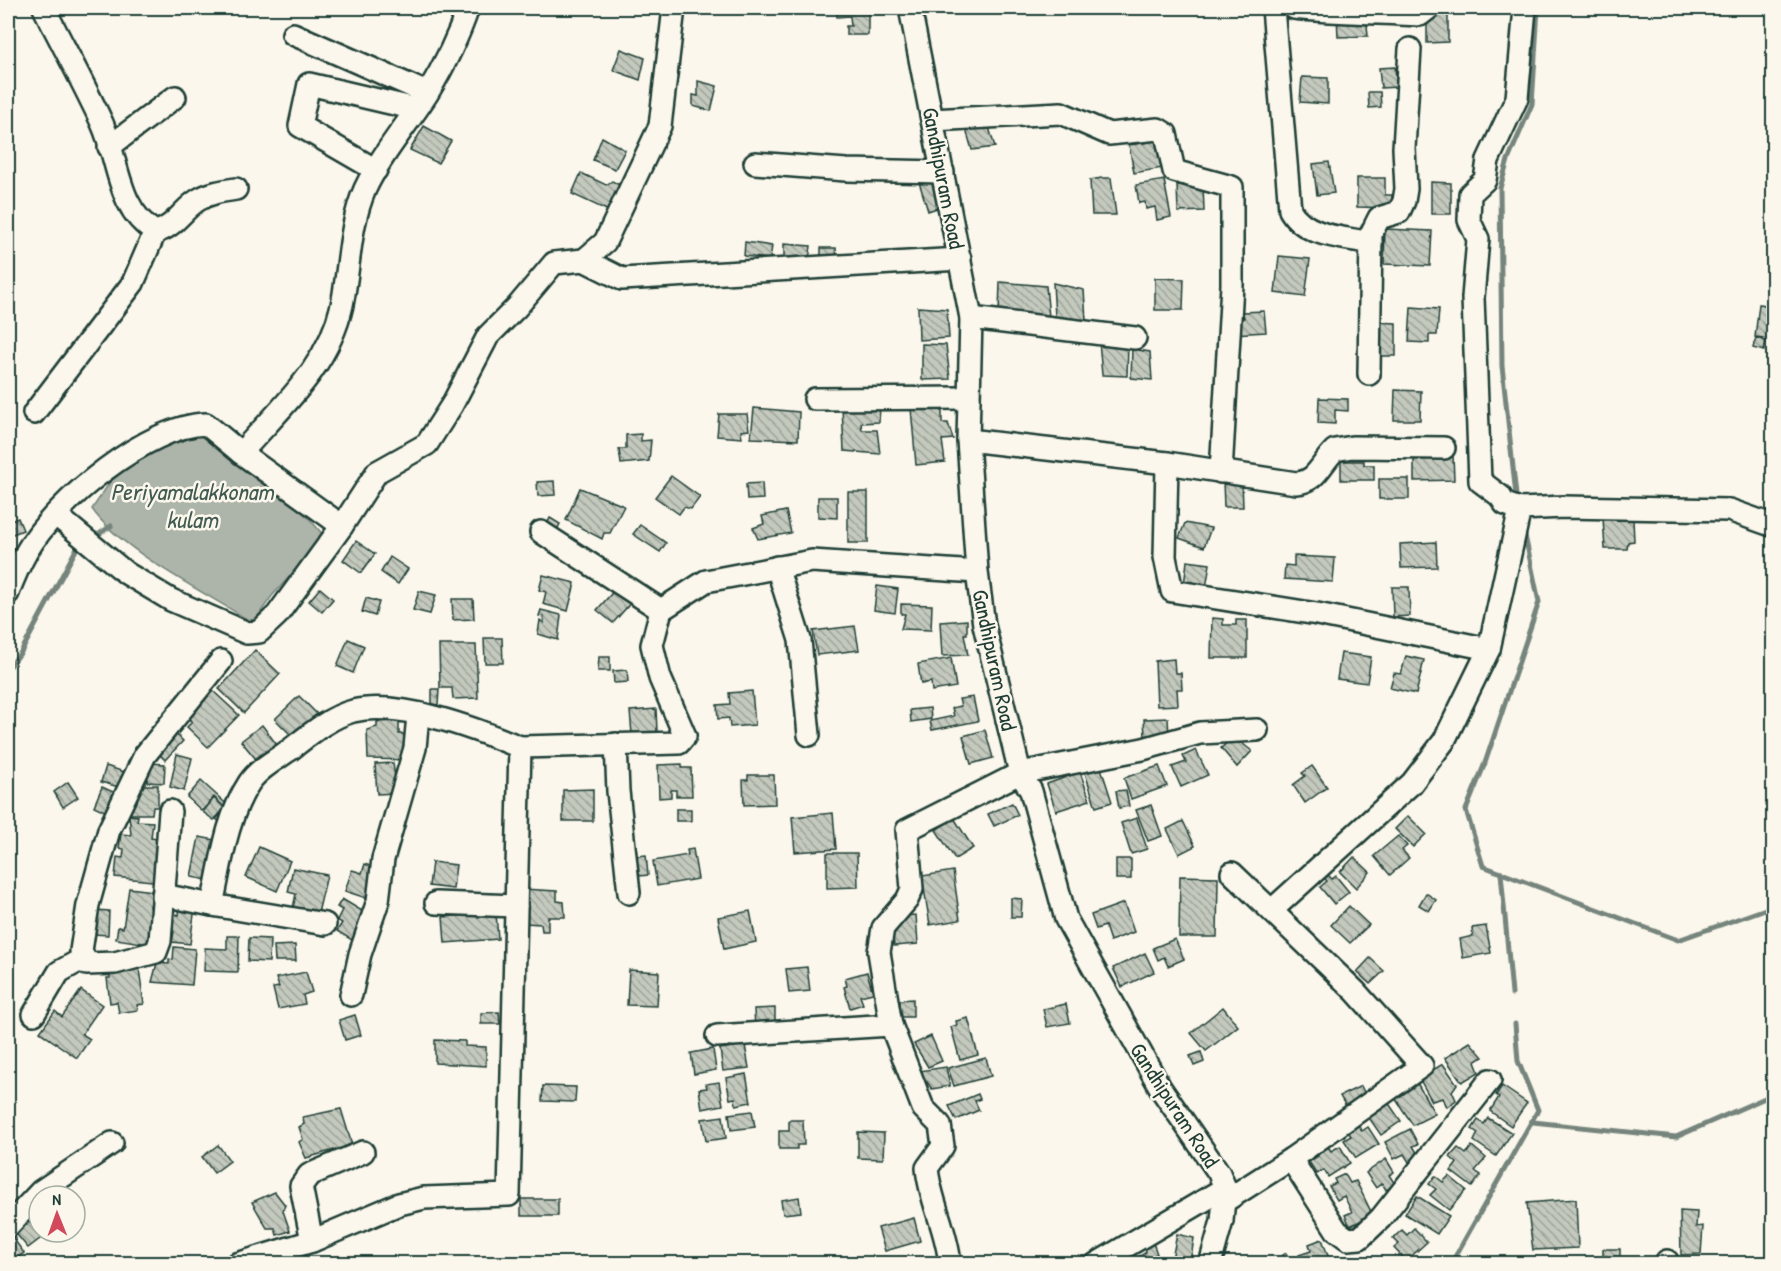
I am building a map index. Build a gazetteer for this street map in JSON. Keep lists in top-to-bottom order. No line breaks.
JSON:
{"streets":{"street":["Gandhipuram Road"]},"water":["Periyamalakkonam kulam"],"north":"top"}
